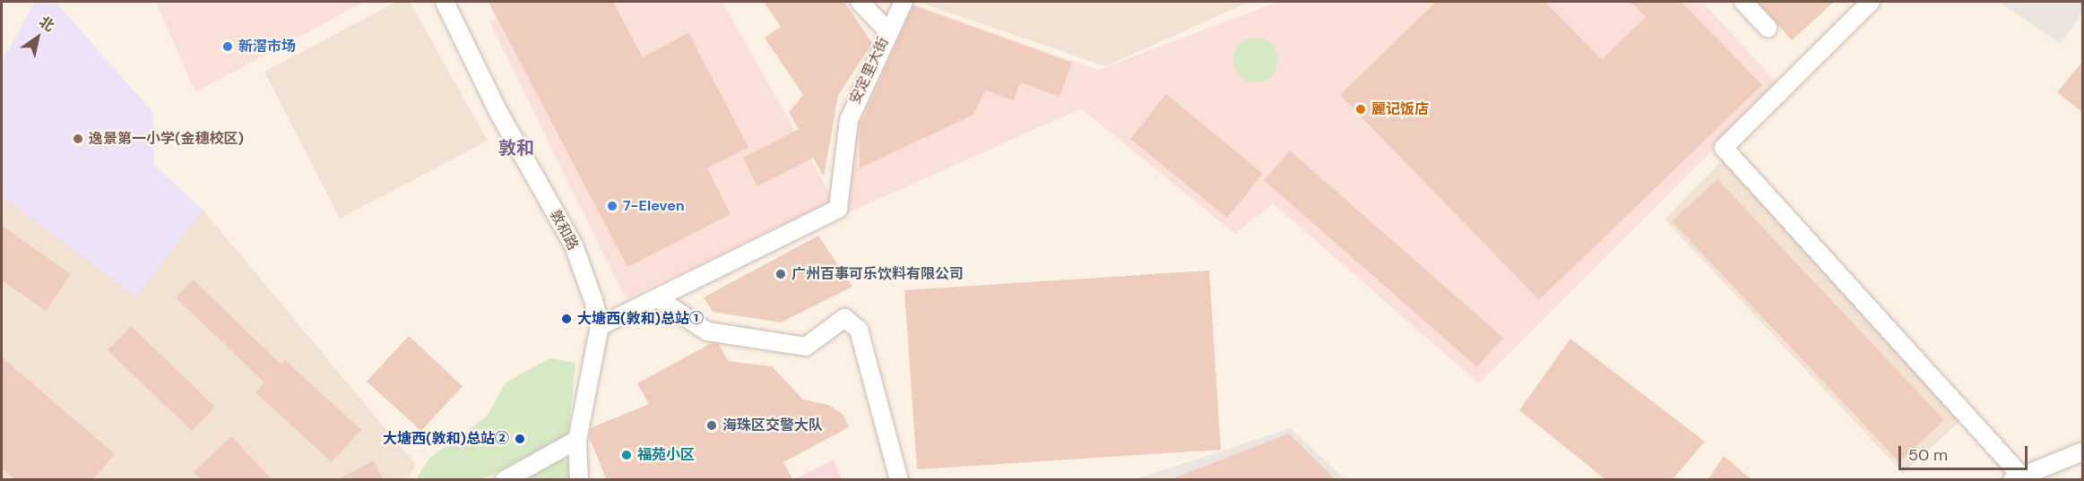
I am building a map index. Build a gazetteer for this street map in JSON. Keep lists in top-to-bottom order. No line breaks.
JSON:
{"streets":{"street":["安定里大街","敦和路"]},"districts":["敦和"],"places":["新滘市场","麗记饭店","逸景第一小学(金穗校区)","7-Eleven","广州百事可乐饮料有限公司","大塘西(敦和)总站①","海珠区交警大队","大塘西(敦和)总站②","福苑小区"],"scale_bar":"50 m","north":"top right"}
